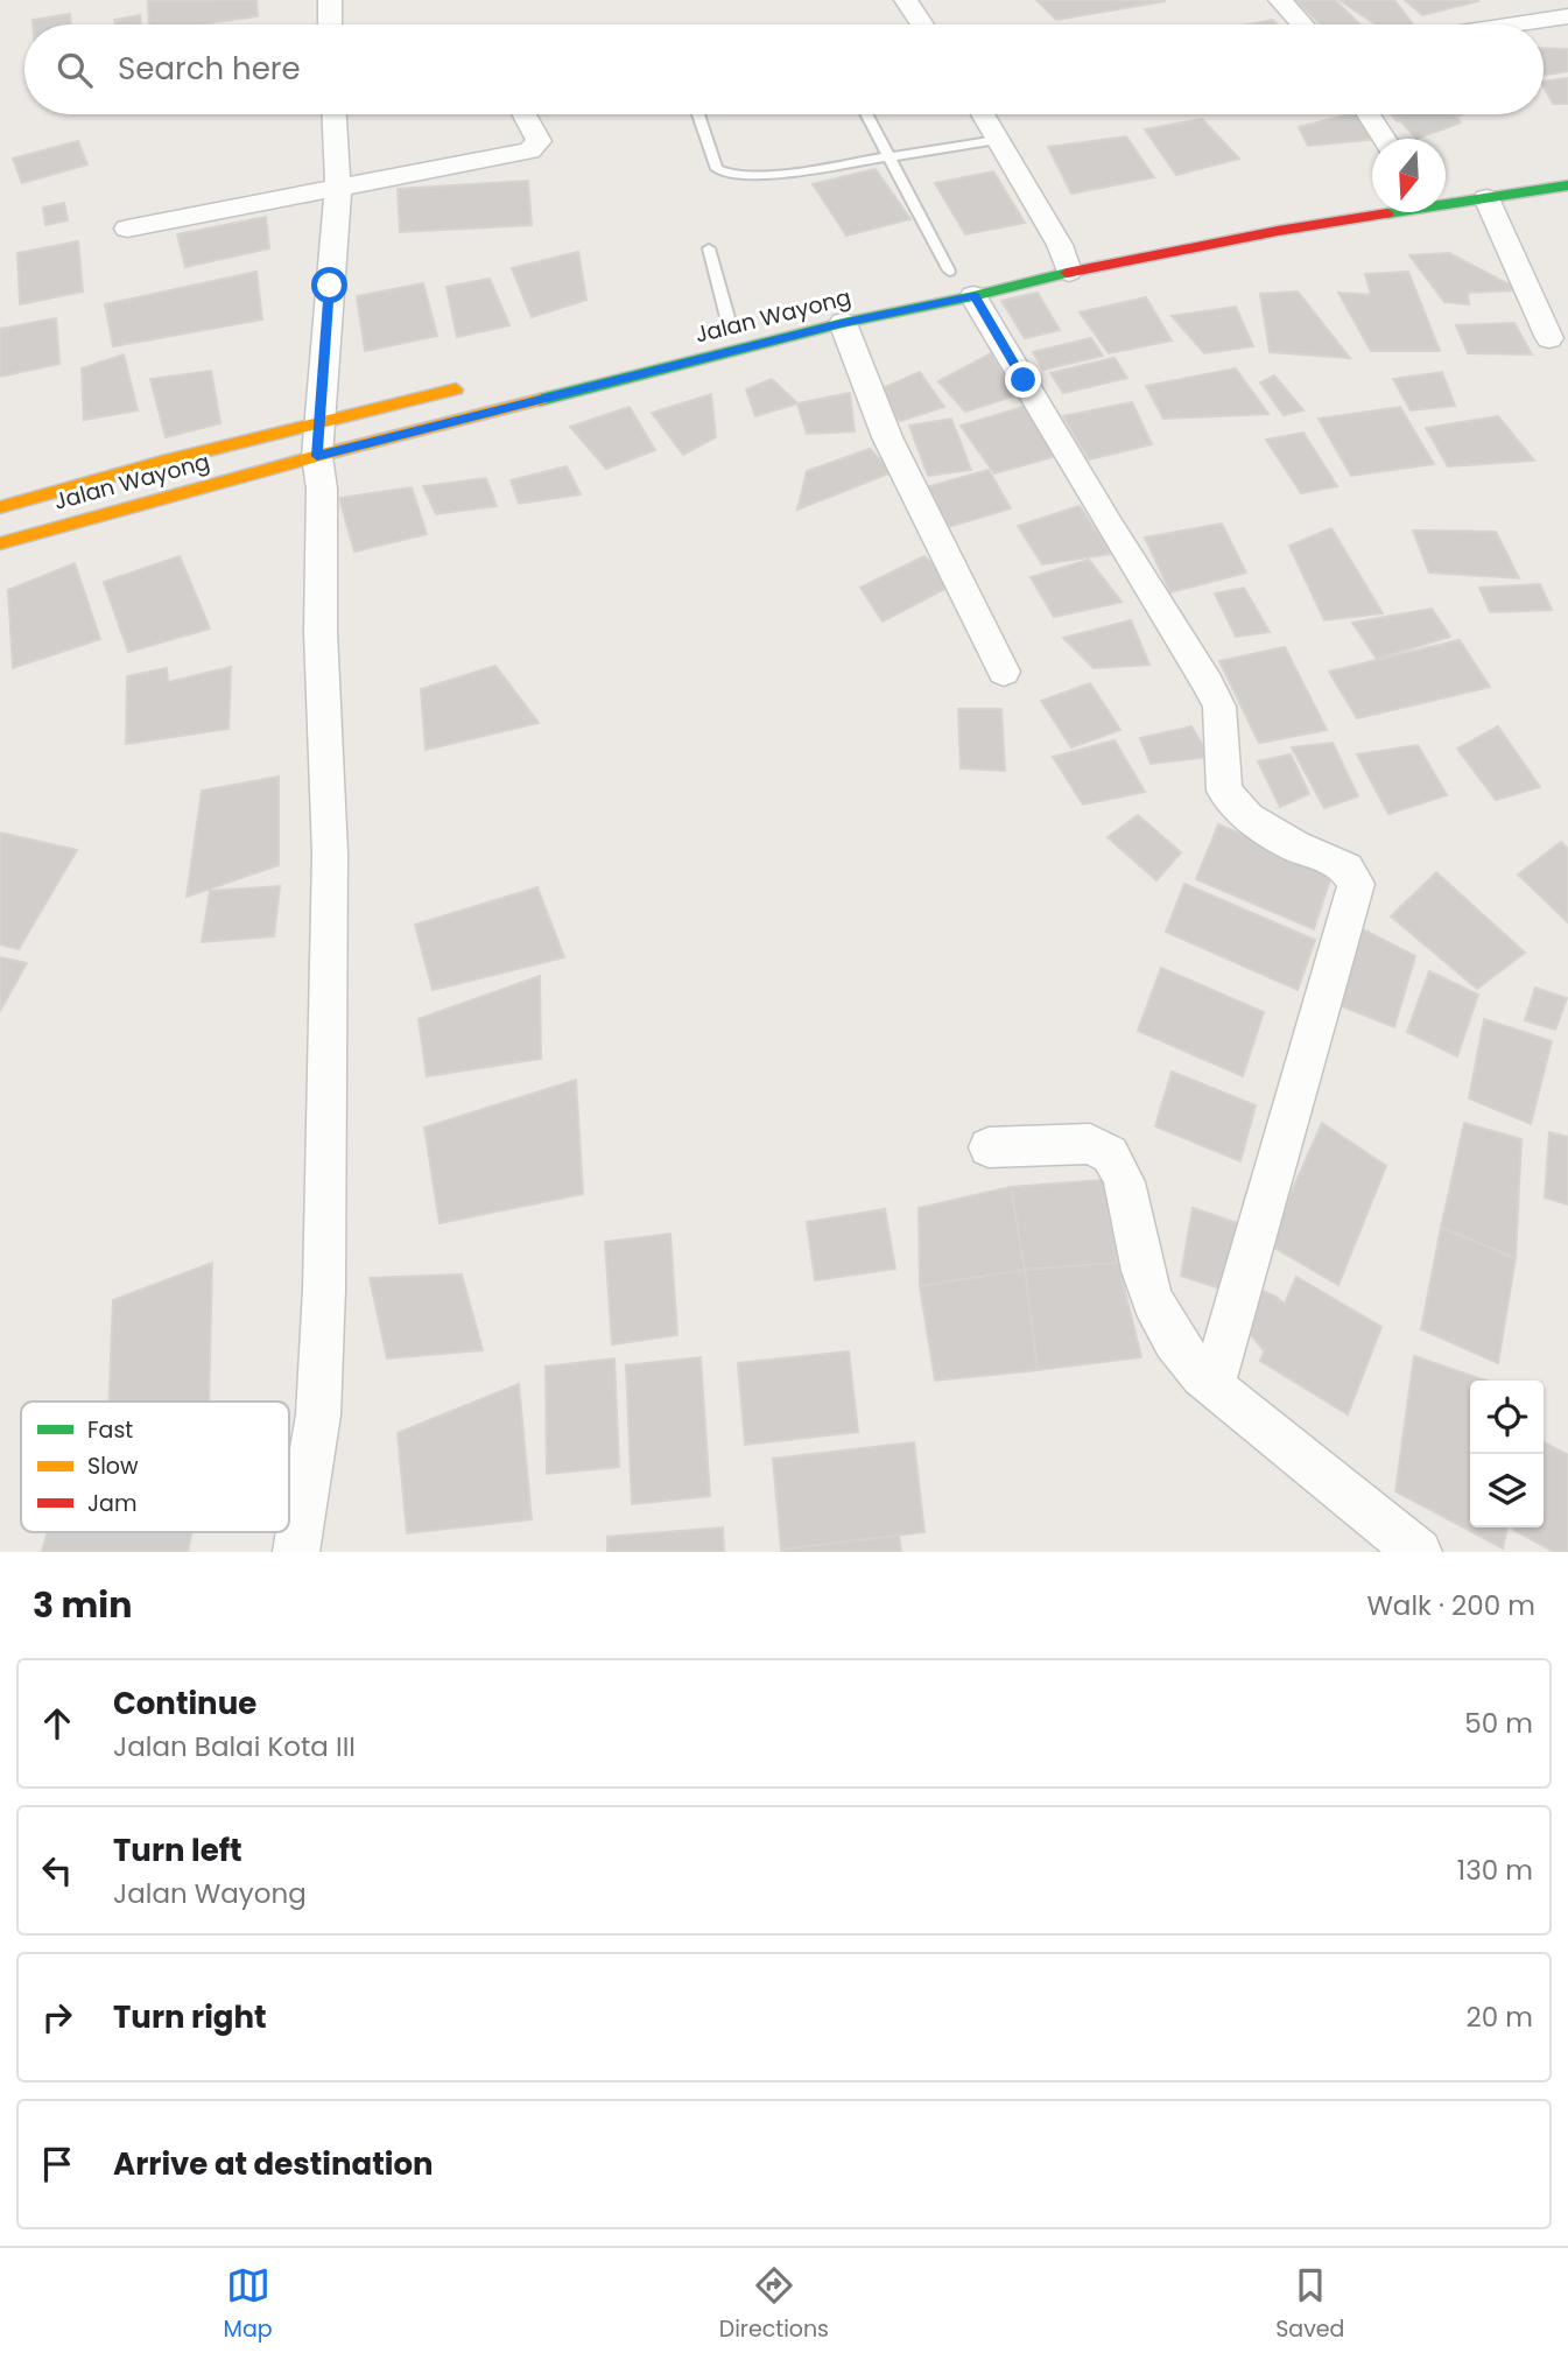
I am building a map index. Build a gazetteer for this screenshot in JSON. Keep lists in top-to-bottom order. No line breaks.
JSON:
{"streets":{"street":["Jalan Wayong"]},"legend":["Fast","Slow","Jam"],"north":"bottom","page":{"search":"Search here","heading":["3 min","Walk · 200 m"],"list":[["Continue","Jalan Balai Kota III","50 m"],["Turn left","Jalan Wayong","130 m"],["Turn right","20 m"],"Arrive at destination"],"nav":["Map","Directions","Saved"]}}
